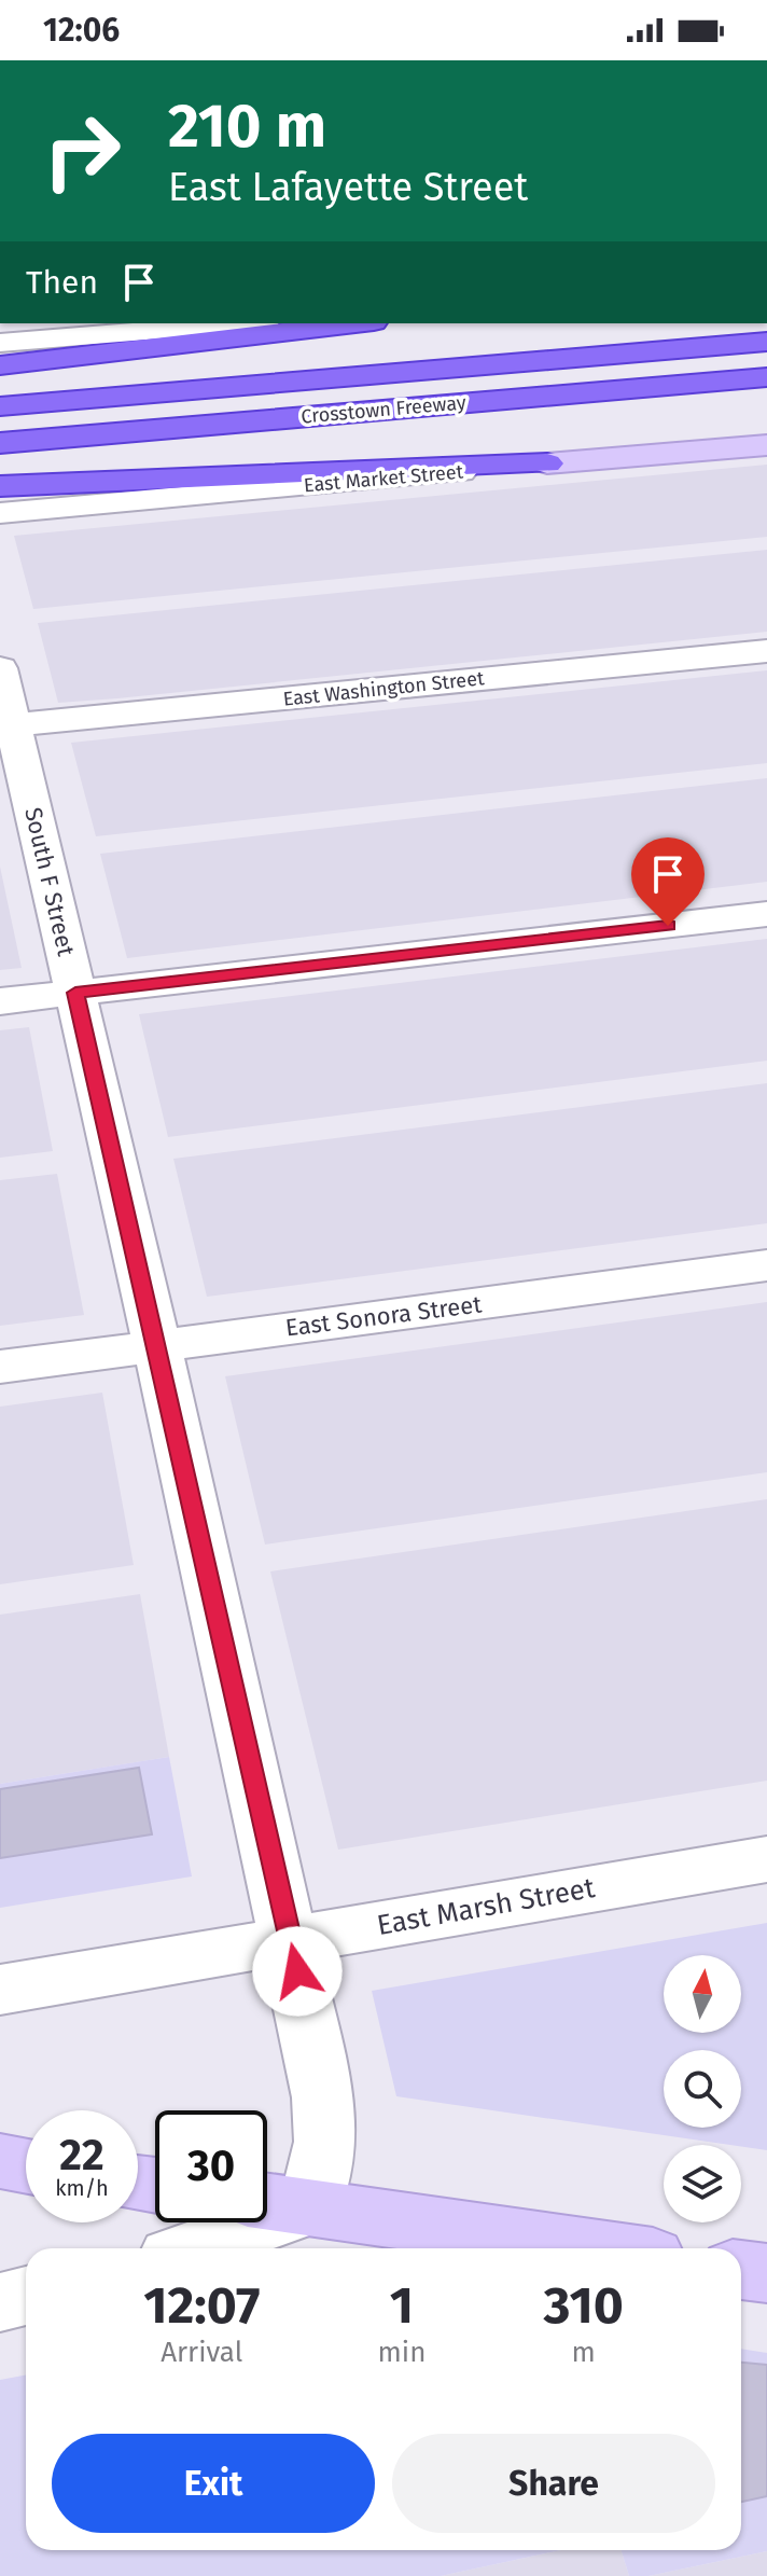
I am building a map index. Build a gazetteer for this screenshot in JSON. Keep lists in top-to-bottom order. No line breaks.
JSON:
{"streets":{"highway":["Crosstown Freeway"],"main road":["East Market Street"],"street":["East Washington Street","South F Street","East Sonora Street","East Marsh Street"]},"crossings":[["East Washington Street","South F Street"],["South F Street","East Sonora Street"],["South F Street","East Marsh Street"]],"north":"top","page":{"status":"12:06","turn":["210 m","East Lafayette Street"],"then":"Then","speed":"22 km/h","limit":"30","eta":["12:07","Arrival","1","min","310","m"],"buttons":["Exit","Share"]}}
